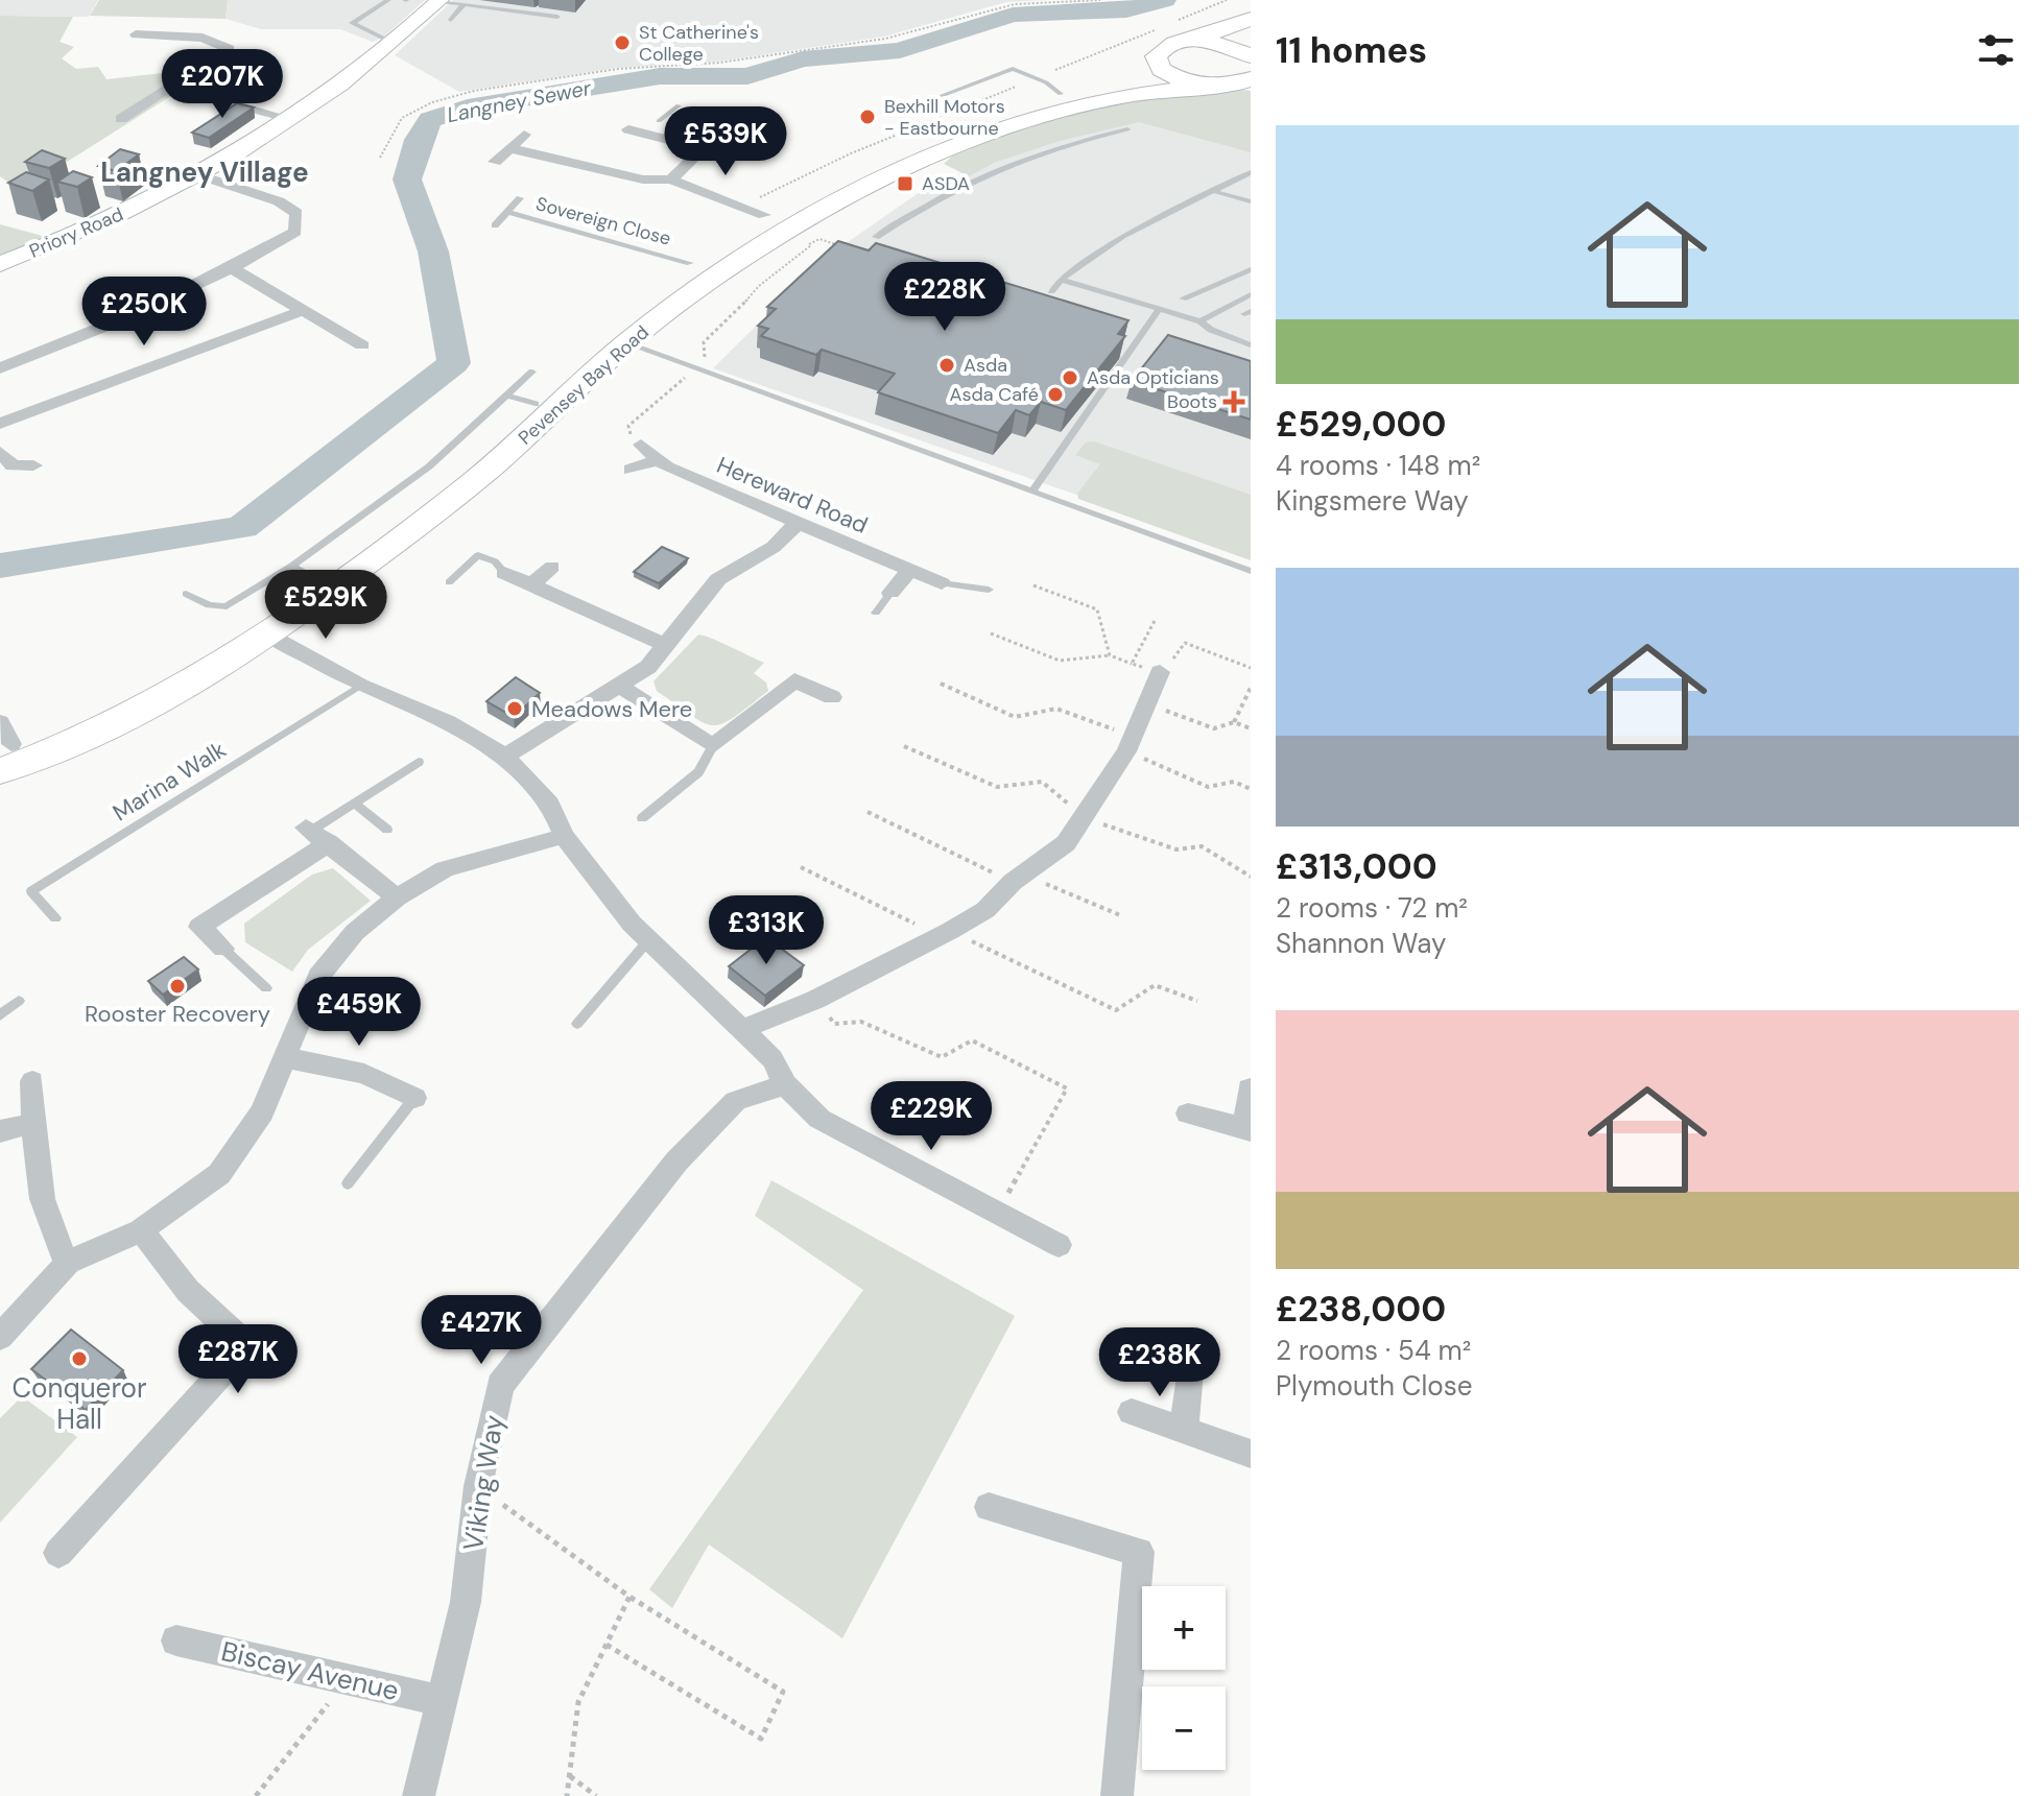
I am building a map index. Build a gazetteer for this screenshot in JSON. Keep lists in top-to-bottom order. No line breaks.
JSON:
{"streets":{"main road":["Pevensey Bay Road"],"street":["Priory Road","Hereward Road","Viking Way","Biscay Avenue"],"lane":["Sovereign Close","Marina Walk"]},"crossings":[["Sovereign Close","Pevensey Bay Road"],["Viking Way","Biscay Avenue"]],"districts":["Langney Village"],"water":["Langney Sewer"],"places":{"other":["St Catherine's College","Bexhill Motors - Eastbourne","Asda","Asda Opticians","Asda Café","Meadows Mere","Rooster Recovery","Conqueror Hall"],"transit":["ASDA"],"health":["Boots"]},"page":{"heading":"11 homes","price":["£207K","£539K","£228K","£250K","£529K","£313K","£459K","£229K","£427K","£287K","£238K"],"list":[{"name":"£529,000","note":"4 rooms · 148 m² · Kingsmere Way"},{"name":"£313,000","note":"2 rooms · 72 m² · Shannon Way"},{"name":"£238,000","note":"2 rooms · 54 m² · Plymouth Close"}],"map_buttons":["+","−"]}}
